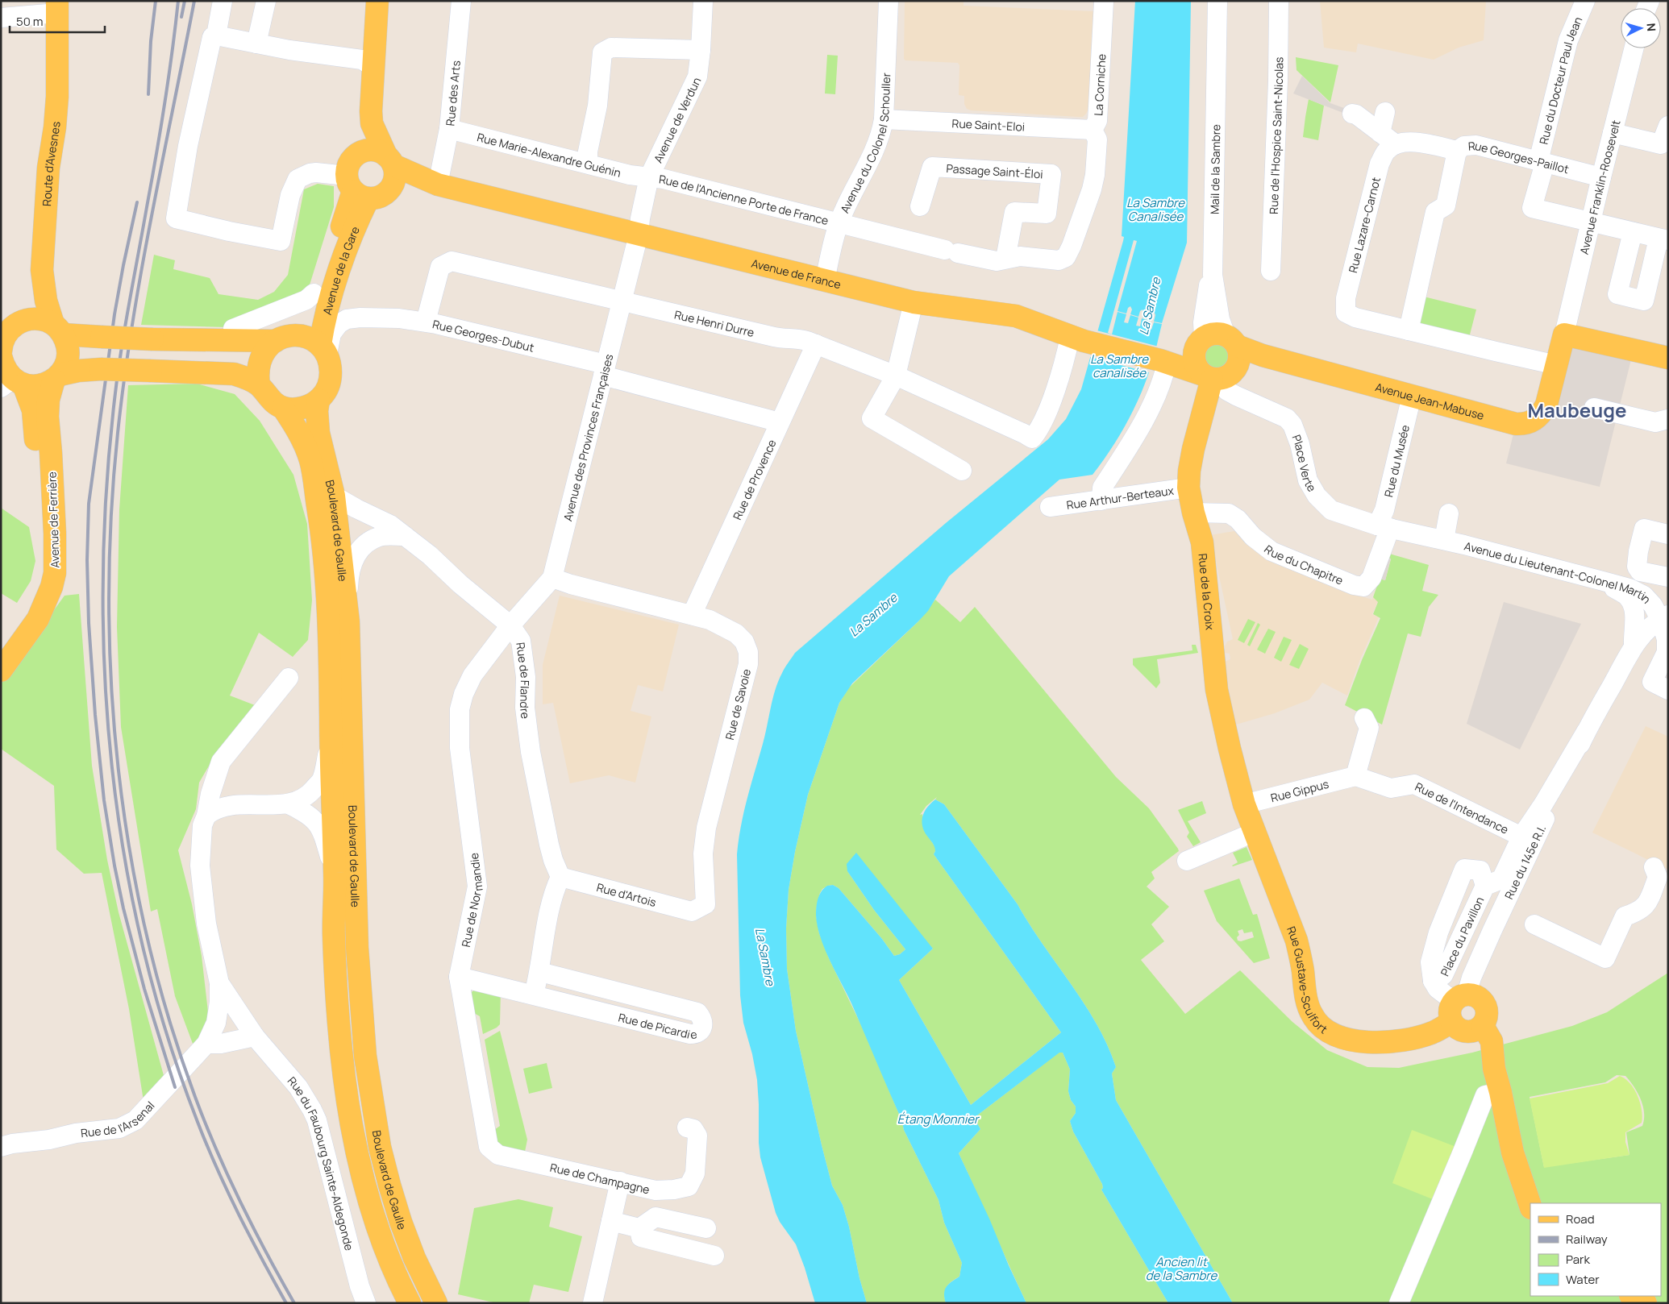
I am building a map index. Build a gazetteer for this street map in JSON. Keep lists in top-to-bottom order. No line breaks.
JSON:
{"streets":{"main road":["Route d'Avesnes","Avenue de la Gare","Avenue de France","Avenue Jean-Mabuse","Avenue de Ferrière","Boulevard de Gaulle","Rue de la Croix","Rue Gustave-Sculfort"],"street":["Rue du Docteur Paul Jean","La Corniche","Rue des Arts","Avenue de Verdun","Rue Saint-Eloi","Rue de l'Hospice Saint-Nicolas","Avenue du Colonel Schouller","Rue Marie-Alexandre Guénin","Rue Georges-Paillot","Mail de la Sambre","Passage Saint-Éloi","Avenue Franklin-Roosevelt","Rue de l'Ancienne Porte de France","Rue Lazare-Carnot","Rue Henri Durre","Rue Georges-Dubut","Avenue des Provinces Françaises","Rue du Musée","Place Verte","Rue de Provence","Rue Arthur-Berteaux","Rue du Chapitre","Avenue du Lieutenant-Colonel Martin","Rue de Flandre","Rue de Savoie","Rue Gippus","Rue de l'Intendance","Rue du 145e R.I.","Rue d'Artois","Rue de Normandie","Place du Pavillon","Rue de Picardie","Rue de l'Arsenal","Rue du Faubourg Sainte-Aldegonde","Rue de Champagne"]},"crossings":[["Rue du Docteur Paul Jean","Rue Georges-Paillot"],["Rue du Docteur Paul Jean","Avenue Franklin-Roosevelt"],["La Corniche","Rue Saint-Eloi"],["La Corniche","Rue de l'Ancienne Porte de France"],["Rue des Arts","Rue Marie-Alexandre Guénin"],["Rue des Arts","Avenue de France"],["Avenue de Verdun","Rue Marie-Alexandre Guénin"],["Avenue de Verdun","Rue de l'Ancienne Porte de France"],["Avenue de Verdun","Avenue de France"],["Avenue de Verdun","Avenue des Provinces Françaises"],["Rue Saint-Eloi","Avenue du Colonel Schouller"],["Avenue du Colonel Schouller","Rue de l'Ancienne Porte de France"],["Avenue du Colonel Schouller","Avenue de France"],["Rue Marie-Alexandre Guénin","Rue de l'Ancienne Porte de France"],["Rue Georges-Paillot","Avenue Franklin-Roosevelt"],["Rue Georges-Paillot","Rue Lazare-Carnot"],["Route d'Avesnes","Avenue de Ferrière"],["Mail de la Sambre","Avenue de France"],["Mail de la Sambre","Avenue Jean-Mabuse"],["Mail de la Sambre","Place Verte"],["Mail de la Sambre","Rue de la Croix"],["Passage Saint-Éloi","Rue de l'Ancienne Porte de France"],["Avenue Franklin-Roosevelt","Avenue Jean-Mabuse"],["Avenue de la Gare","Rue Georges-Dubut"],["Avenue de la Gare","Boulevard de Gaulle"],["Avenue de France","Rue Henri Durre"],["Avenue de France","Avenue Jean-Mabuse"],["Avenue de France","Avenue des Provinces Françaises"],["Avenue de France","Place Verte"],["Avenue de France","Rue de la Croix"],["Rue Henri Durre","Rue Georges-Dubut"],["Rue Henri Durre","Avenue des Provinces Françaises"],["Rue Henri Durre","Rue de Provence"],["Rue Georges-Dubut","Avenue des Provinces Françaises"],["Rue Georges-Dubut","Rue de Provence"],["Rue Georges-Dubut","Boulevard de Gaulle"],["Avenue Jean-Mabuse","Rue du Musée"],["Avenue Jean-Mabuse","Place Verte"],["Avenue Jean-Mabuse","Rue de la Croix"],["Avenue des Provinces Françaises","Rue de Flandre"],["Avenue des Provinces Françaises","Rue de Savoie"],["Avenue des Provinces Françaises","Rue de Normandie"],["Rue du Musée","Rue du Chapitre"],["Rue du Musée","Avenue du Lieutenant-Colonel Martin"],["Place Verte","Avenue du Lieutenant-Colonel Martin"],["Place Verte","Rue de la Croix"],["Rue de Provence","Rue de Savoie"],["Rue Arthur-Berteaux","Rue de la Croix"],["Boulevard de Gaulle","Rue de Flandre"],["Rue du Chapitre","Avenue du Lieutenant-Colonel Martin"],["Rue du Chapitre","Rue de la Croix"],["Avenue du Lieutenant-Colonel Martin","Rue du 145e R.I."],["Rue de la Croix","Rue Gippus"],["Rue de la Croix","Rue Gustave-Sculfort"],["Rue de Flandre","Rue d'Artois"],["Rue de Flandre","Rue de Normandie"],["Rue de Savoie","Rue d'Artois"],["Rue Gippus","Rue de l'Intendance"],["Rue Gippus","Rue Gustave-Sculfort"],["Rue de l'Intendance","Rue du 145e R.I."],["Rue de l'Intendance","Place du Pavillon"],["Rue du 145e R.I.","Place du Pavillon"],["Rue du 145e R.I.","Rue Gustave-Sculfort"],["Rue de Normandie","Rue de Picardie"],["Rue de Normandie","Rue de Champagne"],["Place du Pavillon","Rue Gustave-Sculfort"],["Rue de l'Arsenal","Rue du Faubourg Sainte-Aldegonde"]],"districts":["Maubeuge"],"water":["La Sambre Canalisée","La Sambre","La Sambre canalisée","Étang Monnier","Ancien lit de la Sambre"],"legend":["Road","Railway","Park","Water"],"scale_bar":"50 m","north":"right"}
